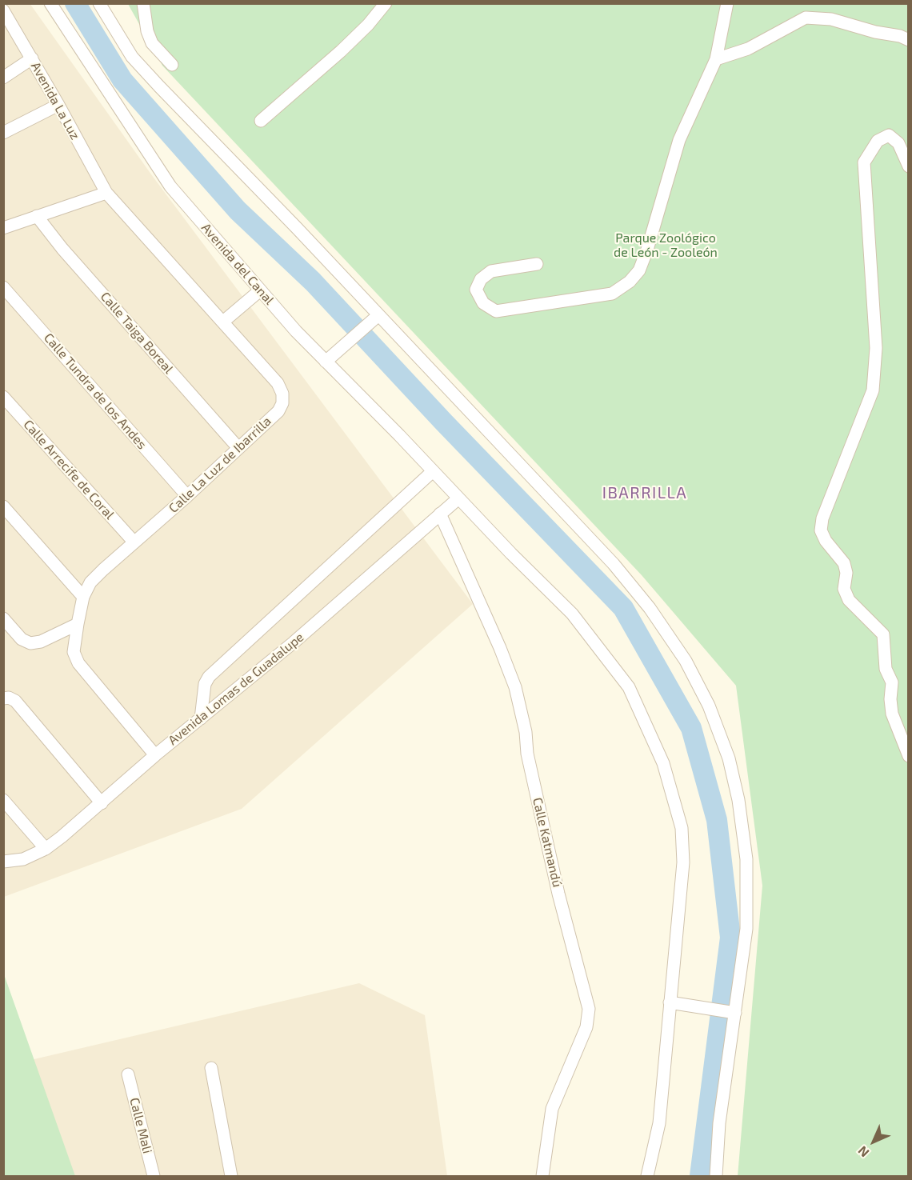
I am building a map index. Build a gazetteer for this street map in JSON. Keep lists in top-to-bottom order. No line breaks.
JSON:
{"streets":{"street":["Avenida La Luz","Avenida del Canal","Calle Taiga Boreal","Calle Tundra de los Andes","Calle La Luz de Ibarrilla","Calle Arrecife de Coral","Avenida Lomas de Guadalupe","Calle Katmandú","Calle Mali"]},"crossings":[["Avenida La Luz","Calle La Luz de Ibarrilla"],["Avenida del Canal","Avenida Lomas de Guadalupe"],["Calle Taiga Boreal","Calle La Luz de Ibarrilla"],["Calle Tundra de los Andes","Calle La Luz de Ibarrilla"],["Calle La Luz de Ibarrilla","Calle Arrecife de Coral"],["Avenida Lomas de Guadalupe","Calle Katmandú"]],"districts":["IBARRILLA"],"parks":["Parque Zoológico de León - Zooleón"],"north":"bottom left"}
